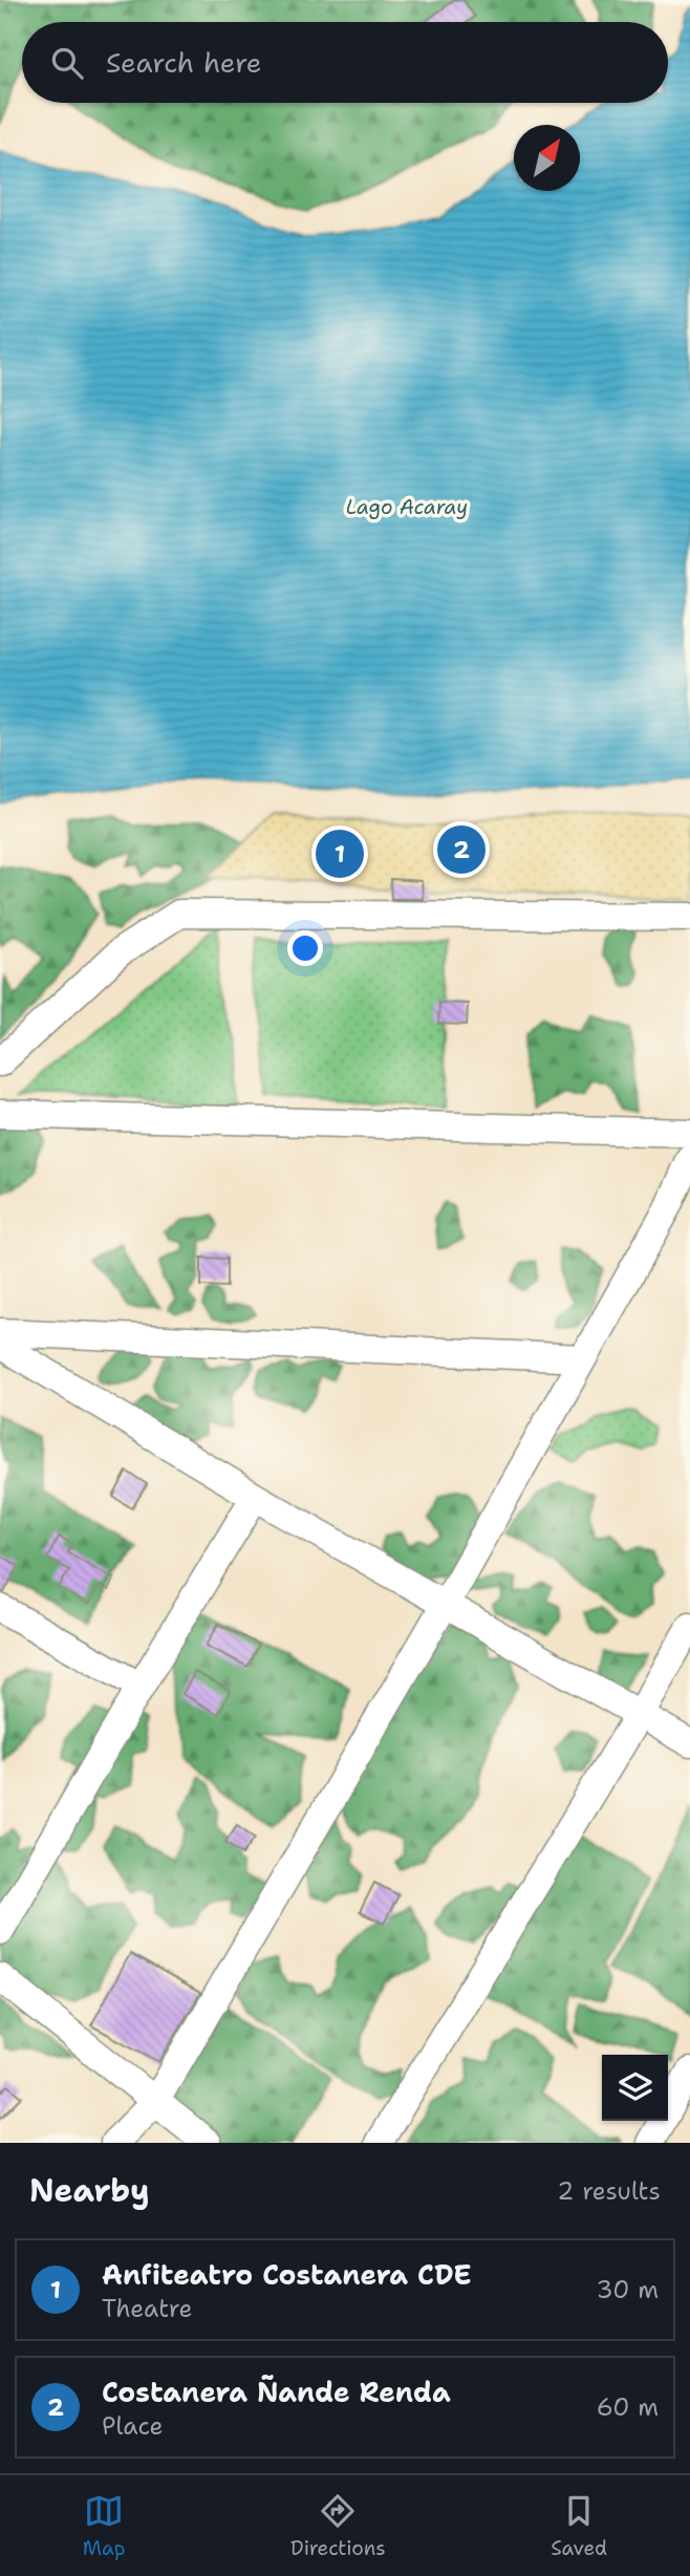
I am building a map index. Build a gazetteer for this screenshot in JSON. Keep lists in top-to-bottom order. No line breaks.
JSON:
{"water":["Lago Acaray"],"north":"top right","page":{"search":"Search here","pins":["2","1"],"heading":["Nearby","2 results"],"list":[{"mark":"1","name":"Anfiteatro Costanera CDE","note":"Theatre","value":"30 m"},{"mark":"2","name":"Costanera Ñande Renda","note":"Place","value":"60 m"}],"nav":["Map","Directions","Saved"]}}
